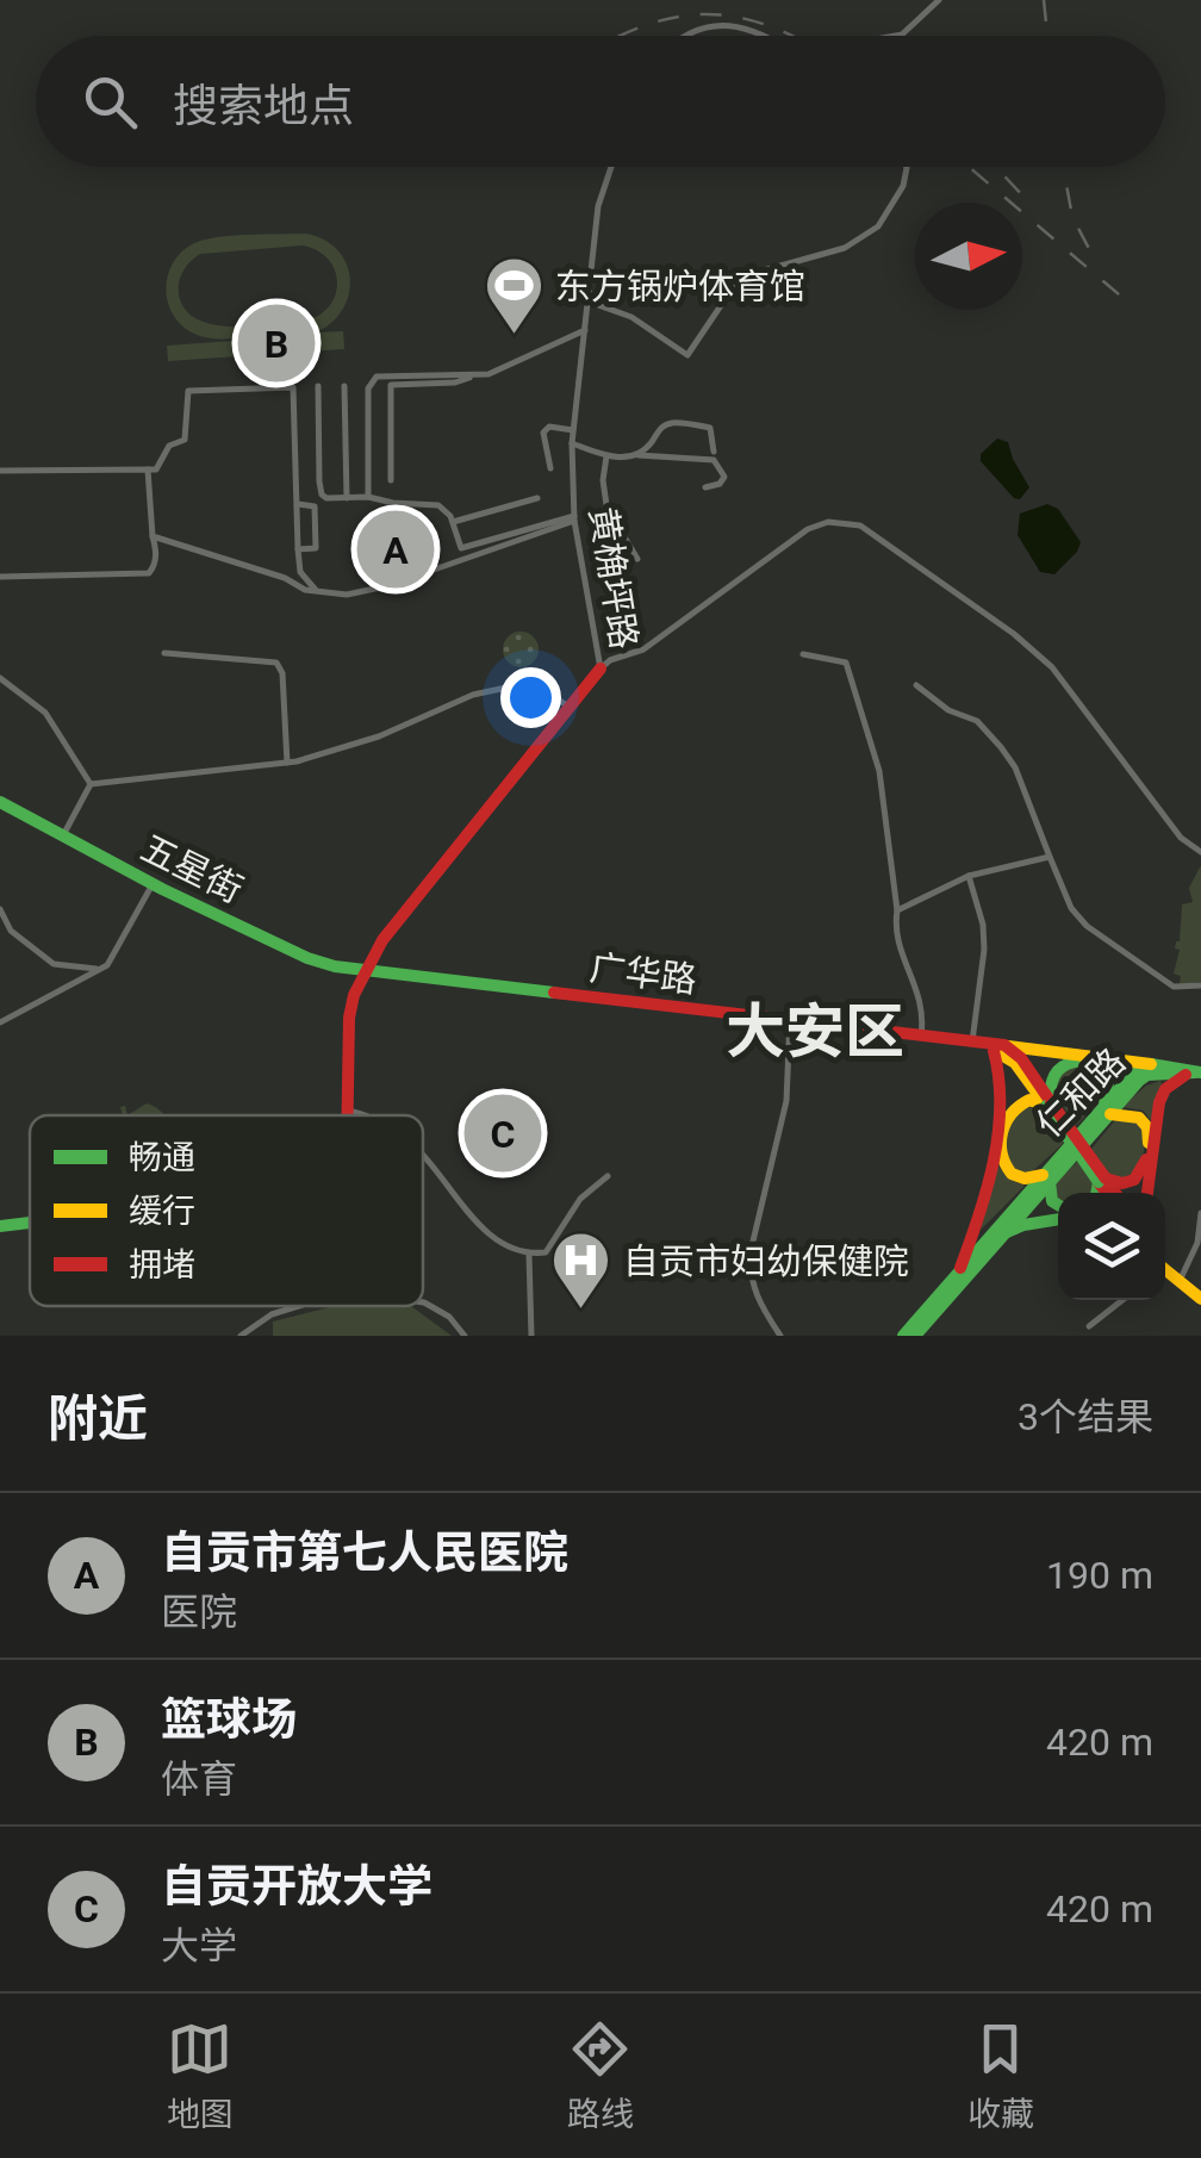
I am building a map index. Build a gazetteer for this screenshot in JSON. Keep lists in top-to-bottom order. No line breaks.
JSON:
{"streets":{"main road":["黄桷坪路","五星街","广华路","仁和路"]},"crossings":[["黄桷坪路","五星街"],["黄桷坪路","广华路"],["五星街","广华路"],["广华路","仁和路"]],"districts":["大安区"],"places":{"sports":["东方锅炉体育馆"],"hospital":["自贡市妇幼保健院"]},"legend":["畅通","缓行","拥堵"],"north":"right","page":{"search":"搜索地点","pins":["B","A","C"],"heading":["附近","3个结果"],"list":[{"mark":"A","name":"自贡市第七人民医院","note":"医院","value":"190 m"},{"mark":"B","name":"篮球场","note":"体育","value":"420 m"},{"mark":"C","name":"自贡开放大学","note":"大学","value":"420 m"}],"nav":["地图","路线","收藏"]}}
